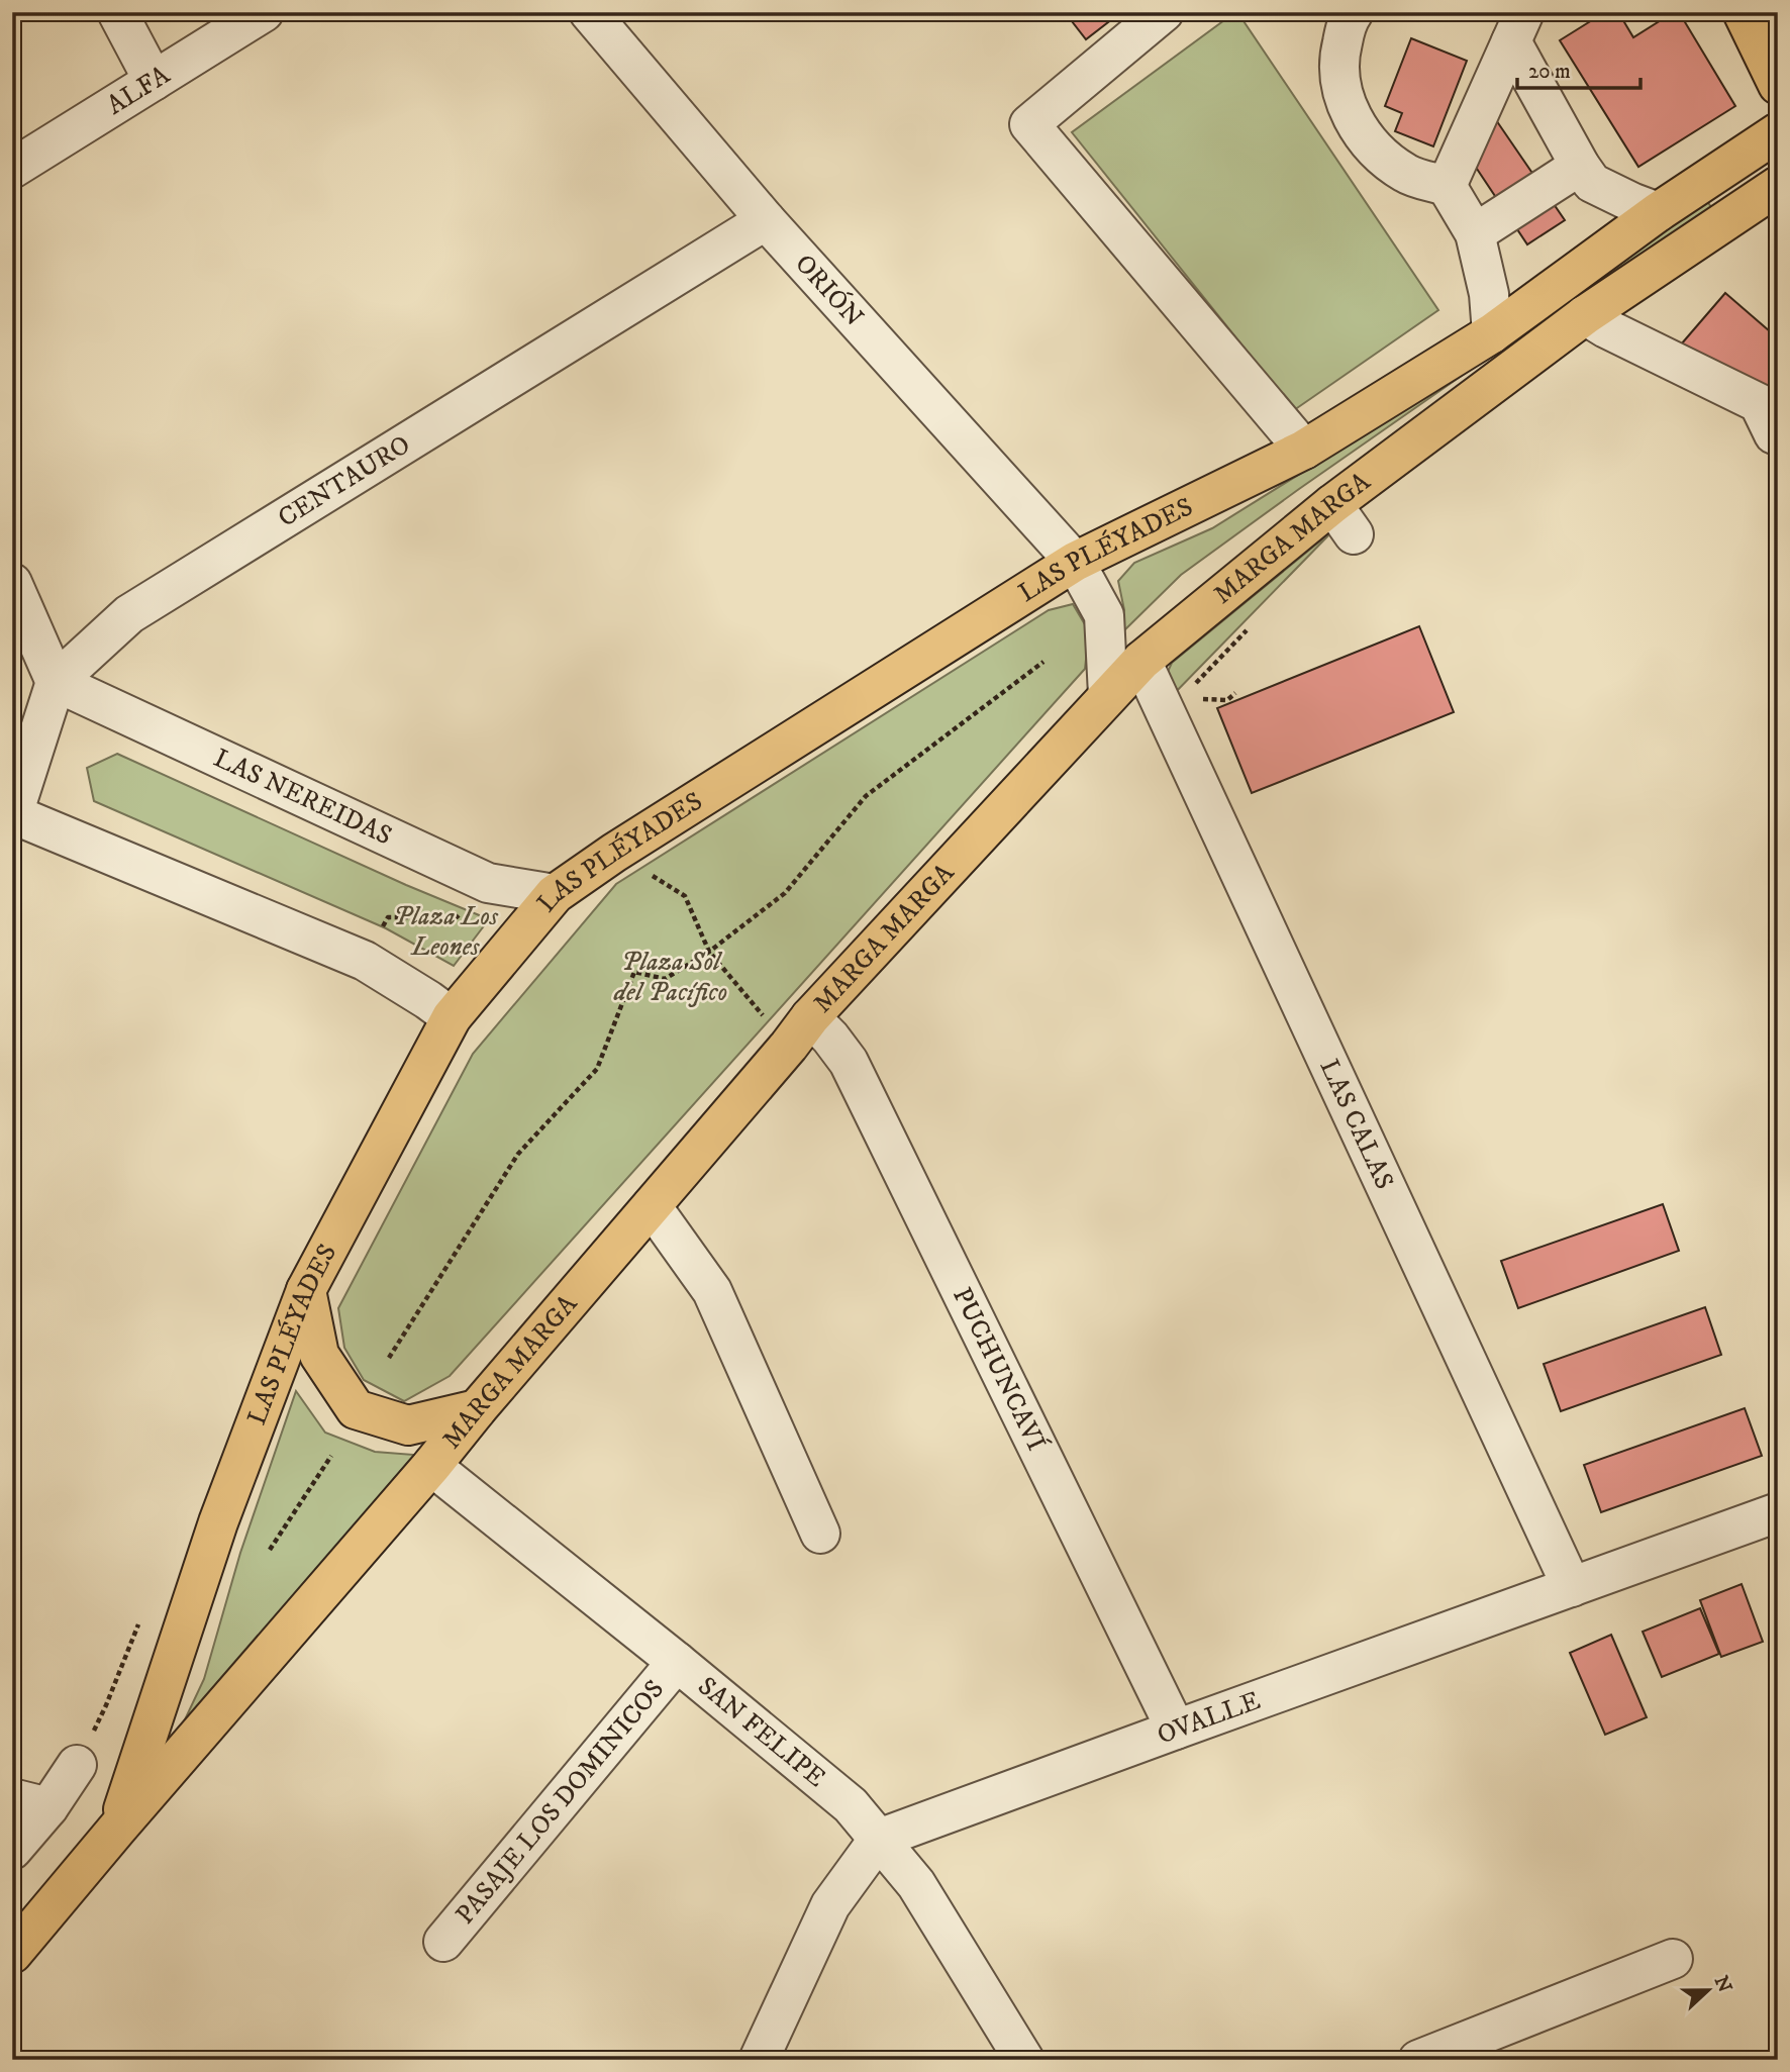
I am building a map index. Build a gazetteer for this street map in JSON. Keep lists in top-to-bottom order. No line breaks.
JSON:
{"streets":{"main road":["MARGA MARGA","LAS PLÉYADES"],"street":["ALFA","ORIÓN","CENTAURO","LAS NEREIDAS","LAS CALAS","PUCHUNCAVÍ","OVALLE","SAN FELIPE","PASAJE LOS DOMINICOS"]},"crossings":[["ORIÓN","CENTAURO"],["ORIÓN","MARGA MARGA"],["ORIÓN","LAS PLÉYADES"],["CENTAURO","LAS NEREIDAS"],["MARGA MARGA","LAS PLÉYADES"],["MARGA MARGA","LAS CALAS"],["MARGA MARGA","PUCHUNCAVÍ"],["MARGA MARGA","SAN FELIPE"],["LAS PLÉYADES","LAS NEREIDAS"],["LAS CALAS","OVALLE"],["PUCHUNCAVÍ","OVALLE"],["OVALLE","SAN FELIPE"],["SAN FELIPE","PASAJE LOS DOMINICOS"]],"parks":["Plaza Los Leones","Plaza Sol del Pacífico"],"scale_bar":"20 m","north":"right"}
